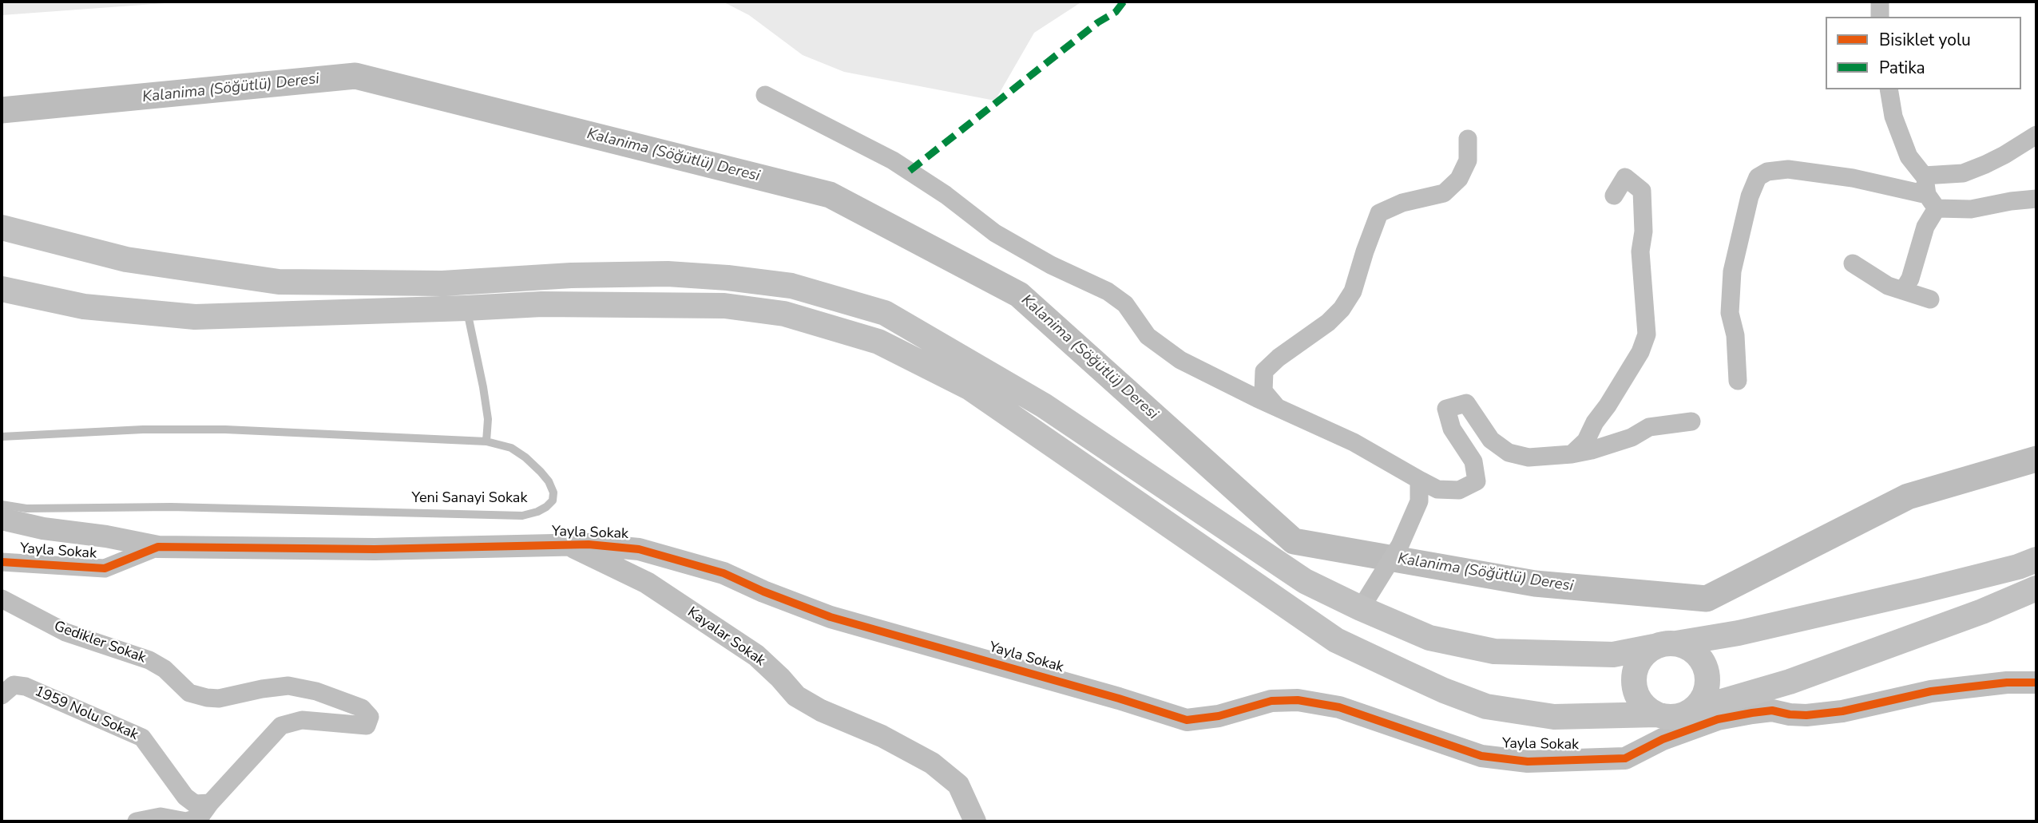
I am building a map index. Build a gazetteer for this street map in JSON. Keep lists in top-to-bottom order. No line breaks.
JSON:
{"streets":{"street":["Yayla Sokak","Kayalar Sokak","Gedikler Sokak","1959 Nolu Sokak"],"lane":["Yeni Sanayi Sokak"]},"crossings":[["Yayla Sokak","Kayalar Sokak"],["Gedikler Sokak","1959 Nolu Sokak"]],"water":["Kalanima (Söğütlü) Deresi"],"legend":["Bisiklet yolu","Patika"]}
